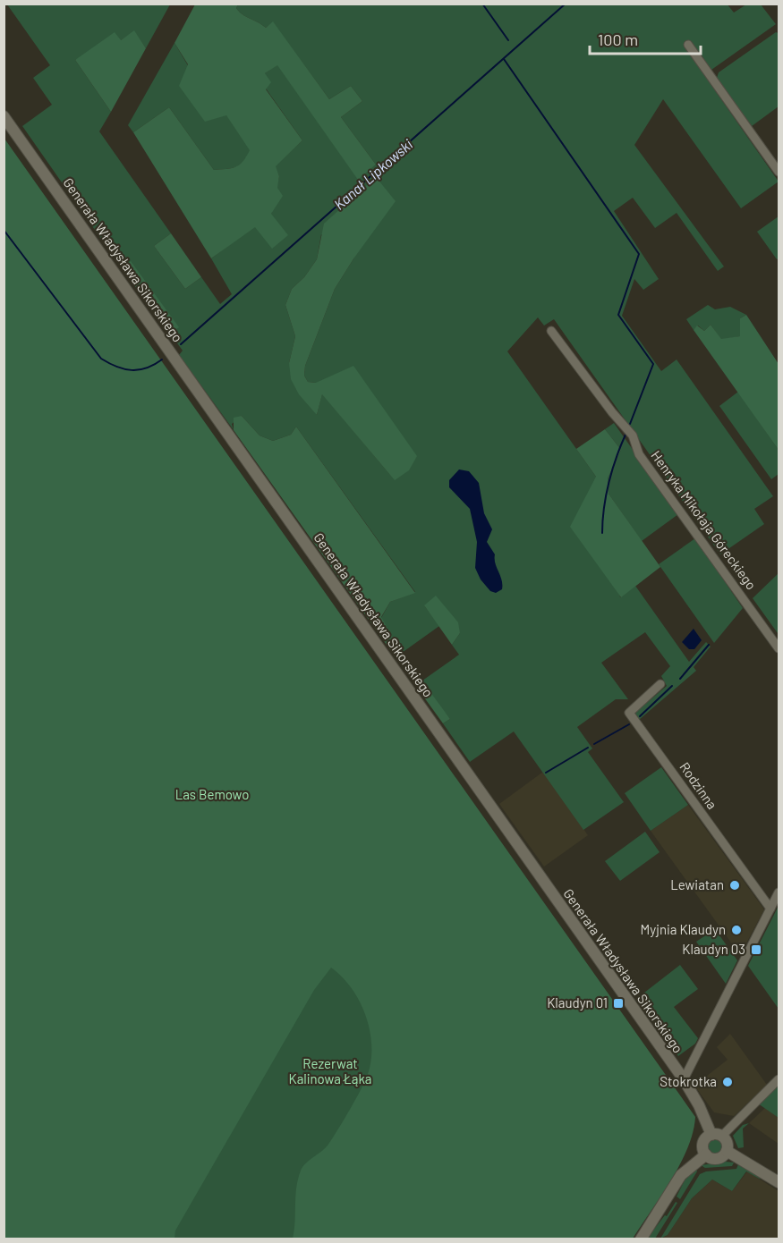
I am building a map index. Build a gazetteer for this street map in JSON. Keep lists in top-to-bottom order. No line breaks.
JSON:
{"streets":{"main road":["Generała Władysława Sikorskiego"],"street":["Henryka Mikołaja Góreckiego","Rodzinna"]},"water":["Kanał Lipkowski"],"parks":["Las Bemowo","Rezerwat Kalinowa Łąka"],"places":{"other":["Lewiatan","Myjnia Klaudyn","Stokrotka"],"transit":["Klaudyn 03","Klaudyn 01"]},"scale_bar":"100 m"}
